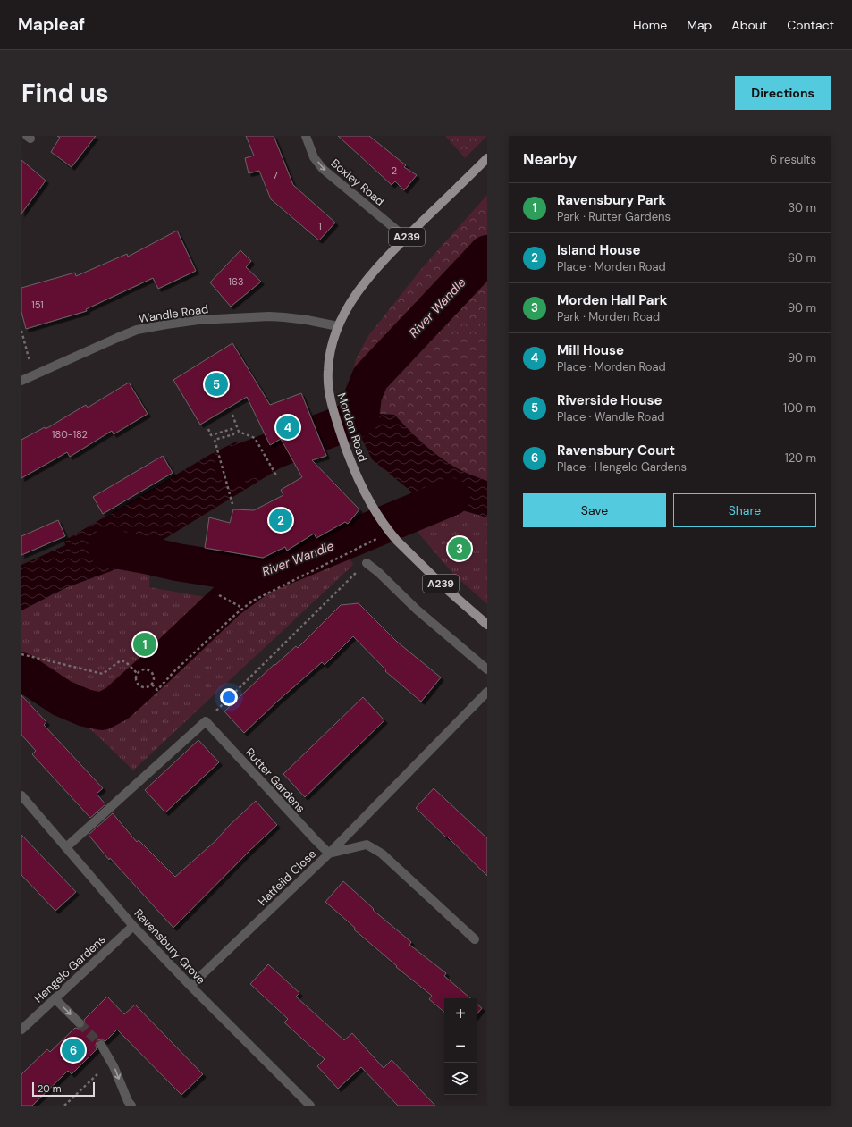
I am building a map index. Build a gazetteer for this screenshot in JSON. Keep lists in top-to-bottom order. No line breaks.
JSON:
{"streets":{"main road":["A239","Morden Road"],"street":["Boxley Road","Wandle Road","Rutter Gardens","Hatfeild Close","Ravensbury Grove","Hengelo Gardens"]},"crossings":[["Boxley Road","Morden Road"],["Wandle Road","Morden Road"],["Rutter Gardens","Hatfeild Close"],["Hatfeild Close","Ravensbury Grove"],["Ravensbury Grove","Hengelo Gardens"]],"one_way":["Boxley Road"],"water":["River Wandle"],"house_numbers":["2","7","1","163","151","180-182"],"scale_bar":"20 m","page":{"header":"Mapleaf","nav":["Home","Map","About","Contact"],"buttons":["Directions",["Save","Share"]],"title":"Find us","heading":["Nearby","6 results"],"list":[{"mark":"1","name":"Ravensbury Park","note":"Park · Rutter Gardens","value":"30 m"},{"mark":"2","name":"Island House","note":"Place · Morden Road","value":"60 m"},{"mark":"3","name":"Morden Hall Park","note":"Park · Morden Road","value":"90 m"},{"mark":"4","name":"Mill House","note":"Place · Morden Road","value":"90 m"},{"mark":"5","name":"Riverside House","note":"Place · Wandle Road","value":"100 m"},{"mark":"6","name":"Ravensbury Court","note":"Place · Hengelo Gardens","value":"120 m"}],"pins":["5","4","2","3","1","6"],"map_buttons":["+","−"],"scale":"20 m"}}
